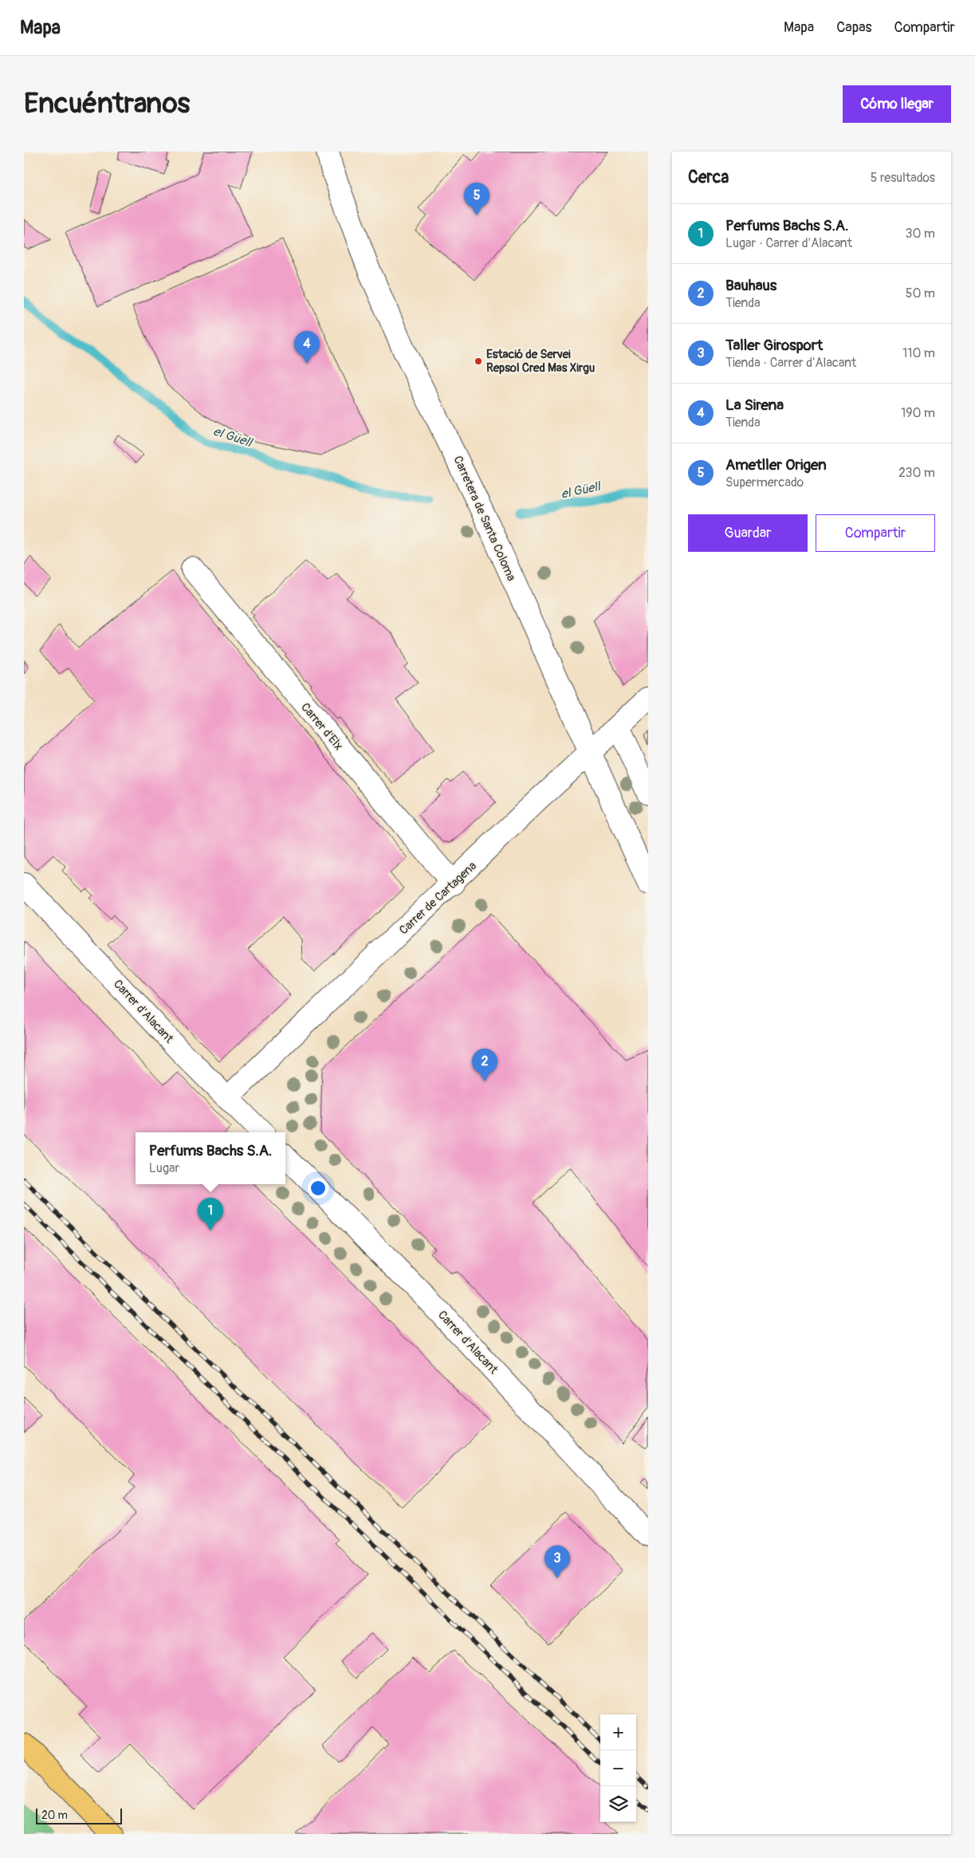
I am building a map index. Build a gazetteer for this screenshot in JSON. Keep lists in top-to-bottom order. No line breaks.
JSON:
{"streets":{"street":["Carretera de Santa Coloma","Carrer d'Elx","Carrer de Cartagena","Carrer d'Alacant"]},"crossings":[["Carretera de Santa Coloma","Carrer de Cartagena"],["Carrer d'Elx","Carrer de Cartagena"],["Carrer de Cartagena","Carrer d'Alacant"]],"water":["el Güell"],"places":["Estació de Servei Repsol Cred Mas Xirgu"],"scale_bar":"20 m","page":{"header":"Mapa","nav":["Mapa","Capas","Compartir"],"buttons":["Cómo llegar",["Guardar","Compartir"]],"title":"Encuéntranos","heading":["Cerca","5 resultados"],"pins":["5","4","2","1","3"],"list":[{"mark":"1","name":"Perfums Bachs S.A.","note":"Lugar · Carrer d'Alacant","value":"30 m"},{"mark":"2","name":"Bauhaus","note":"Tienda","value":"50 m"},{"mark":"3","name":"Taller Girosport","note":"Tienda · Carrer d'Alacant","value":"110 m"},{"mark":"4","name":"La Sirena","note":"Tienda","value":"190 m"},{"mark":"5","name":"Ametller Origen","note":"Supermercado","value":"230 m"}],"popup":["Perfums Bachs S.A.","Lugar"],"map_buttons":["+","−"],"scale":"20 m"}}
